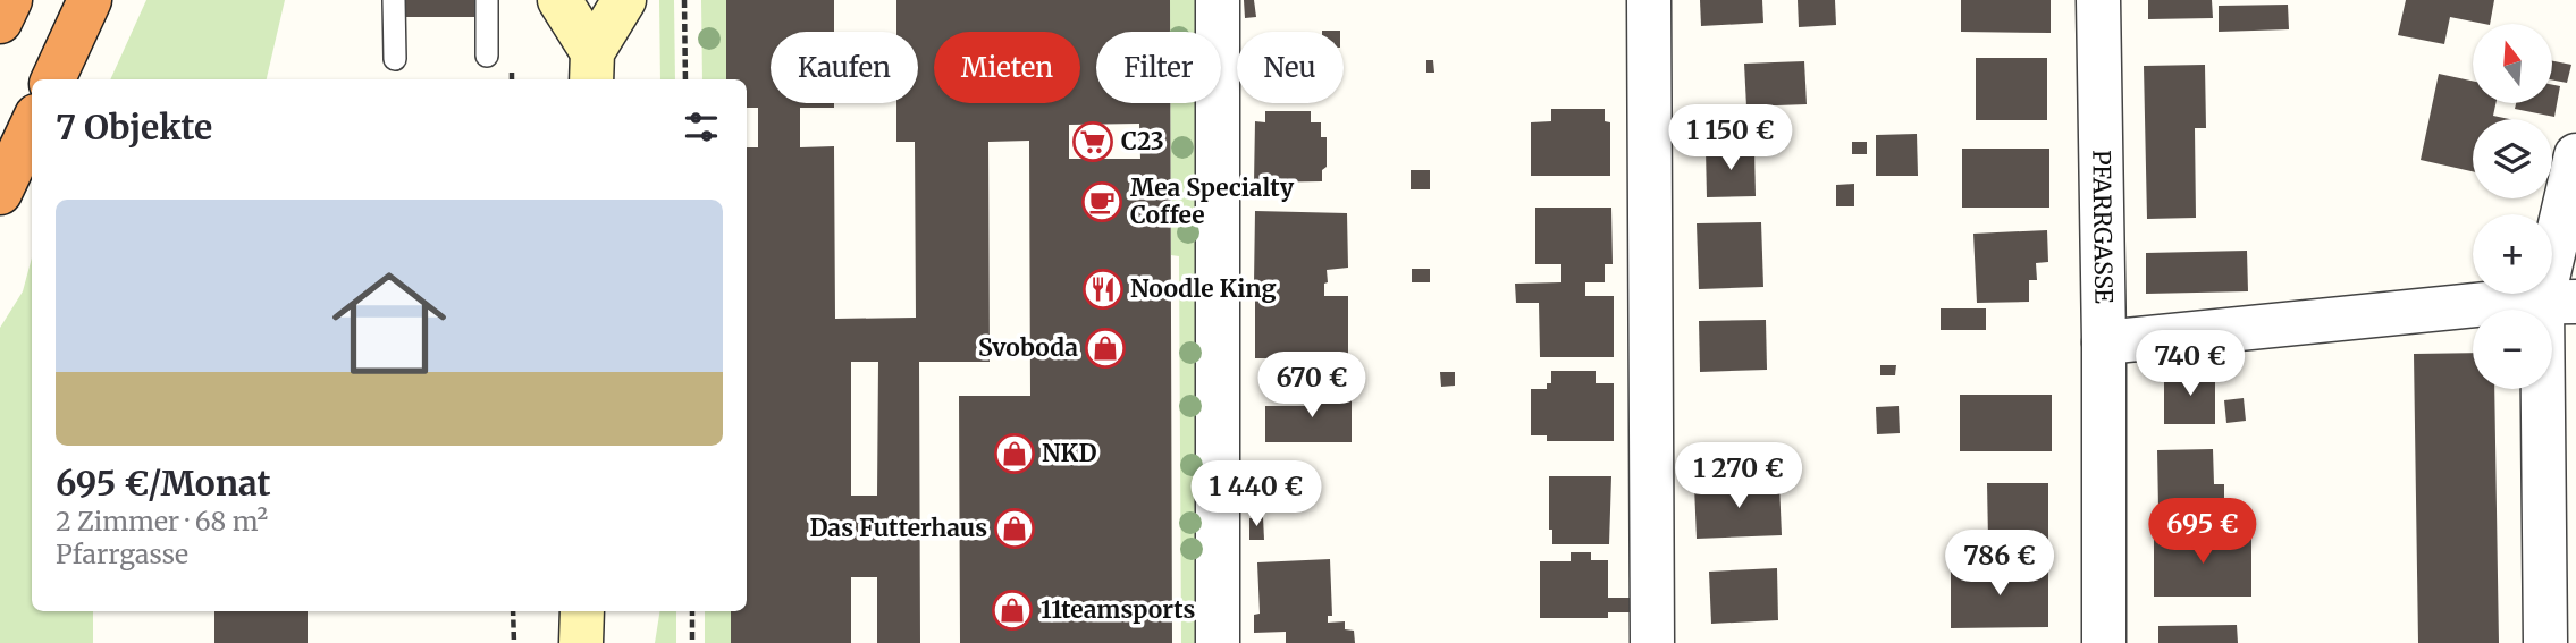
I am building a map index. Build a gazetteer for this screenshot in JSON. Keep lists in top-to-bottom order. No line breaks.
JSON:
{"streets":{"street":["PFARRGASSE"]},"places":{"supermarket":["C23"],"cafe":["Mea Specialty Coffee"],"restaurant":["Noodle King"],"shop":["Svoboda","NKD","Das Futterhaus","11teamsports"]},"north":"top","page":{"map_buttons":["+","−"],"chip":["Kaufen","Mieten","Filter","Neu"],"heading":"7 Objekte","price":["1 150 €","740 €","670 €","1 270 €","1 440 €","695 €","786 €"],"list":[{"name":"695 €/Monat","note":"2 Zimmer · 68 m² · Pfarrgasse"}]}}
